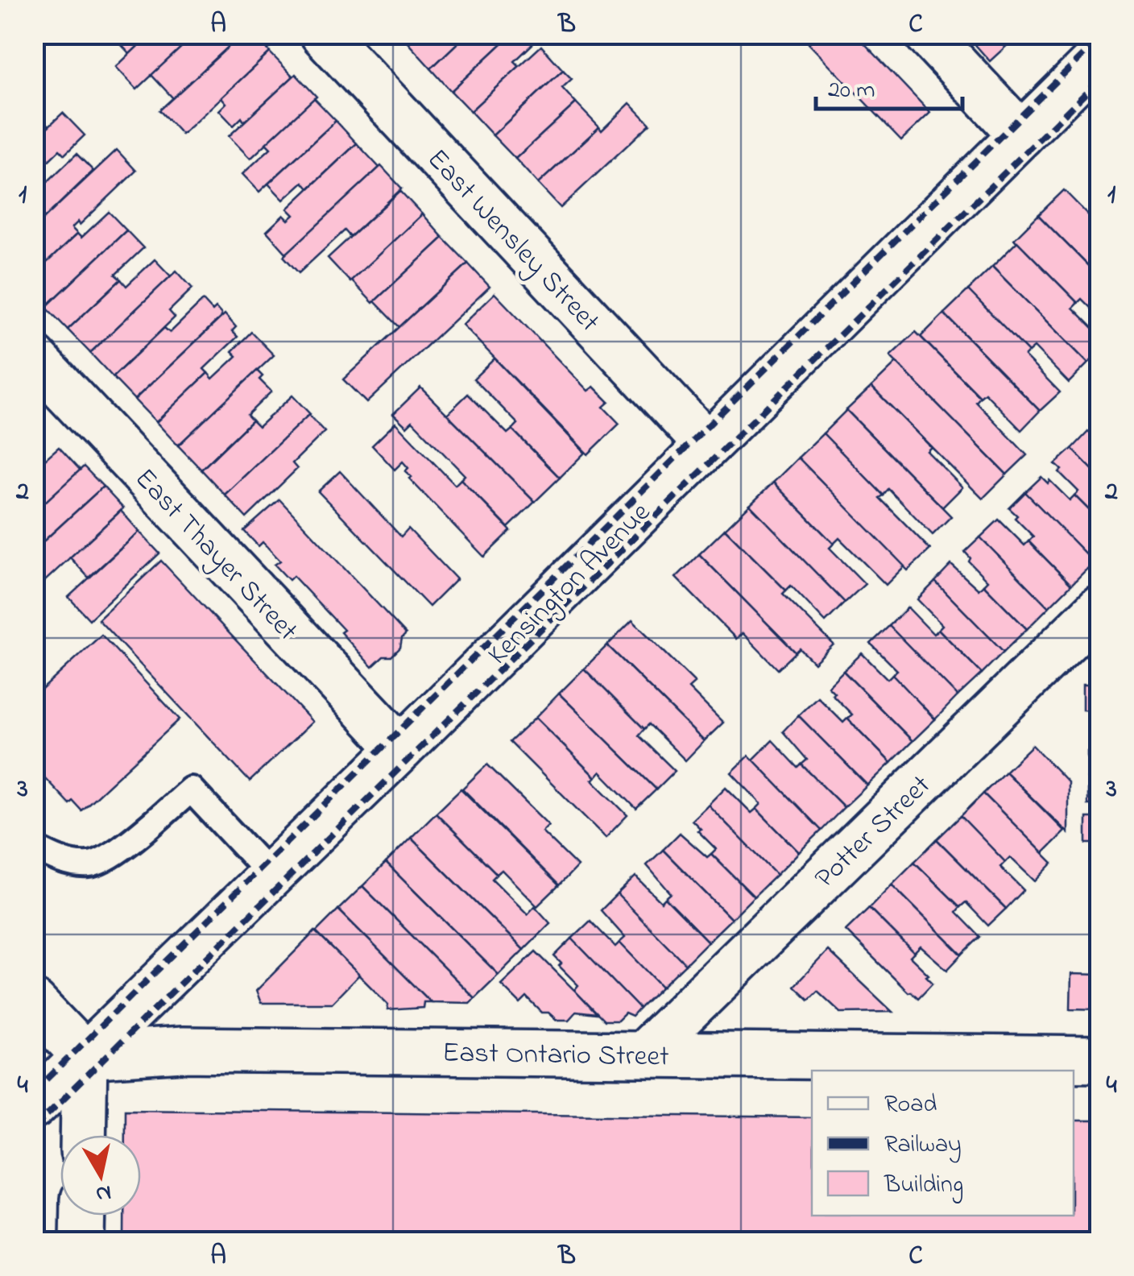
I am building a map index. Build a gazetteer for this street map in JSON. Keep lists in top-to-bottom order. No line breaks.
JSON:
{"streets":{"street":["East Wensley Street","East Thayer Street","Kensington Avenue","Potter Street","East Ontario Street"]},"crossings":[["East Wensley Street","Kensington Avenue"],["East Thayer Street","Kensington Avenue"],["Kensington Avenue","East Ontario Street"],["Potter Street","East Ontario Street"]],"legend":["Road","Railway","Building"],"scale_bar":"20 m","north":"bottom","grid":{"columns":["A","B","C"],"rows":["1","2","3","4"]}}
